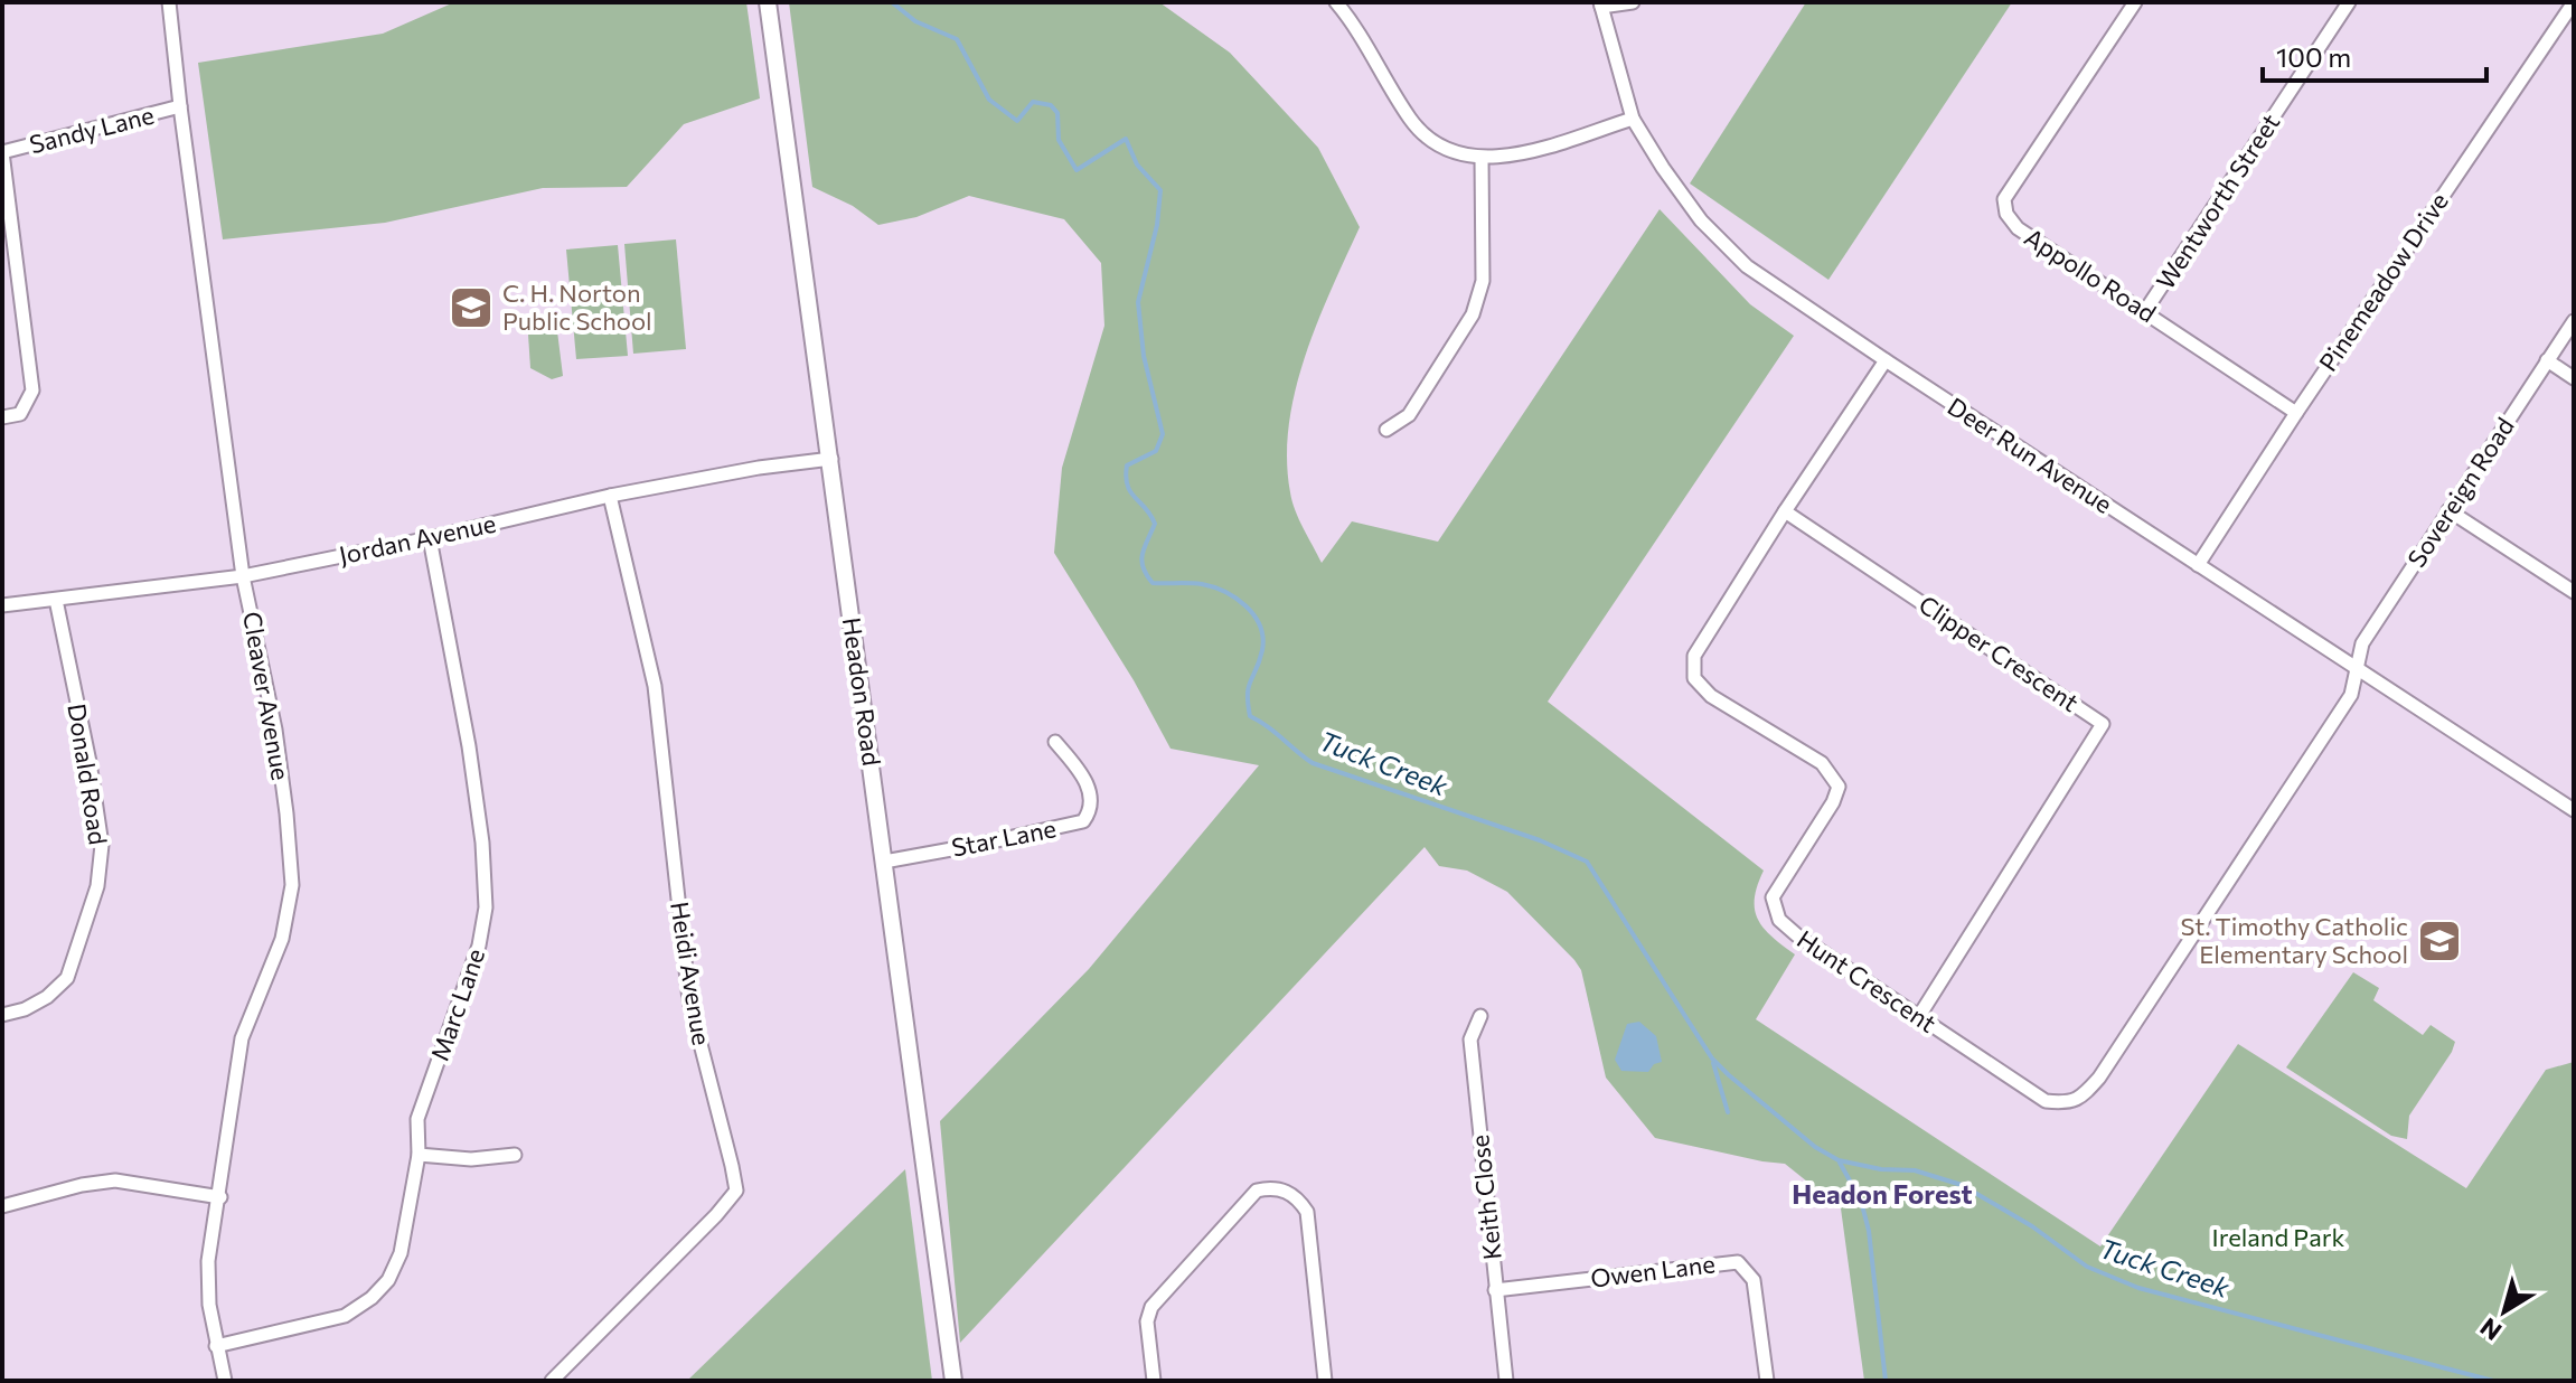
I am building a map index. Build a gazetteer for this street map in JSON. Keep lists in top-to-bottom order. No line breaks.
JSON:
{"streets":{"street":["Sandy Lane","Wentworth Street","Appollo Road","Pinemeadow Drive","Deer Run Avenue","Sovereign Road","Jordan Avenue","Clipper Crescent","Headon Road","Cleaver Avenue","Donald Road","Star Lane","Heidi Avenue","Hunt Crescent","Marc Lane","Keith Close","Owen Lane"]},"crossings":[["Sandy Lane","Cleaver Avenue"],["Wentworth Street","Appollo Road"],["Appollo Road","Pinemeadow Drive"],["Pinemeadow Drive","Deer Run Avenue"],["Deer Run Avenue","Sovereign Road"],["Deer Run Avenue","Hunt Crescent"],["Sovereign Road","Hunt Crescent"],["Jordan Avenue","Headon Road"],["Jordan Avenue","Cleaver Avenue"],["Jordan Avenue","Donald Road"],["Jordan Avenue","Heidi Avenue"],["Jordan Avenue","Marc Lane"],["Clipper Crescent","Hunt Crescent"],["Headon Road","Star Lane"],["Cleaver Avenue","Marc Lane"],["Keith Close","Owen Lane"]],"districts":["Headon Forest"],"water":["Tuck Creek"],"parks":["Ireland Park"],"places":{"school or university":["C. H. Norton Public School","St. Timothy Catholic Elementary School"]},"scale_bar":"100 m","north":"bottom left"}
